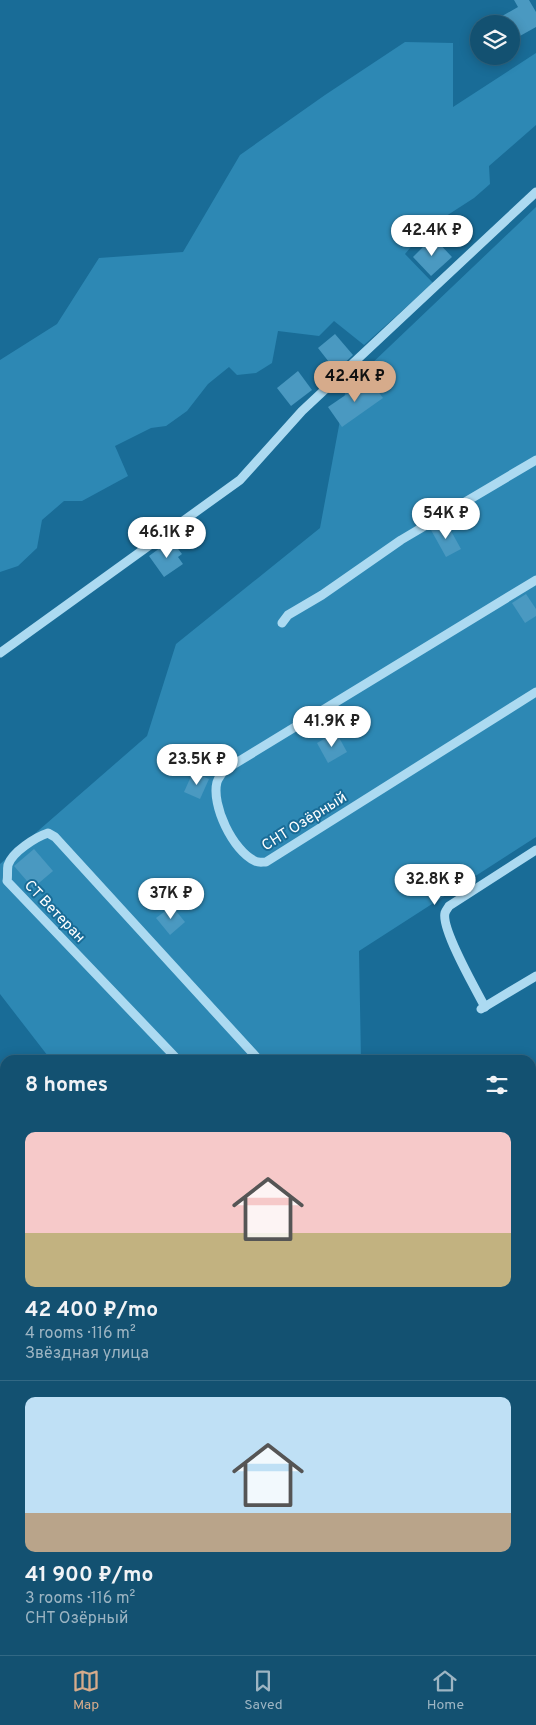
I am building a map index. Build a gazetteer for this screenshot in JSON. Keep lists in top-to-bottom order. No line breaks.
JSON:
{"streets":{"street":["СНТ Озёрный","СТ Ветеран"]},"page":{"price":["42.4K ₽","42.4K ₽","54K ₽","46.1K ₽","41.9K ₽","23.5K ₽","32.8K ₽","37K ₽"],"heading":"8 homes","list":[{"name":"42 400 ₽/mo","note":"4 rooms · 116 m² · Звёздная улица"},{"name":"41 900 ₽/mo","note":"3 rooms · 116 m² · СНТ Озёрный"}],"tabs":["Map","Saved","Home"]}}
